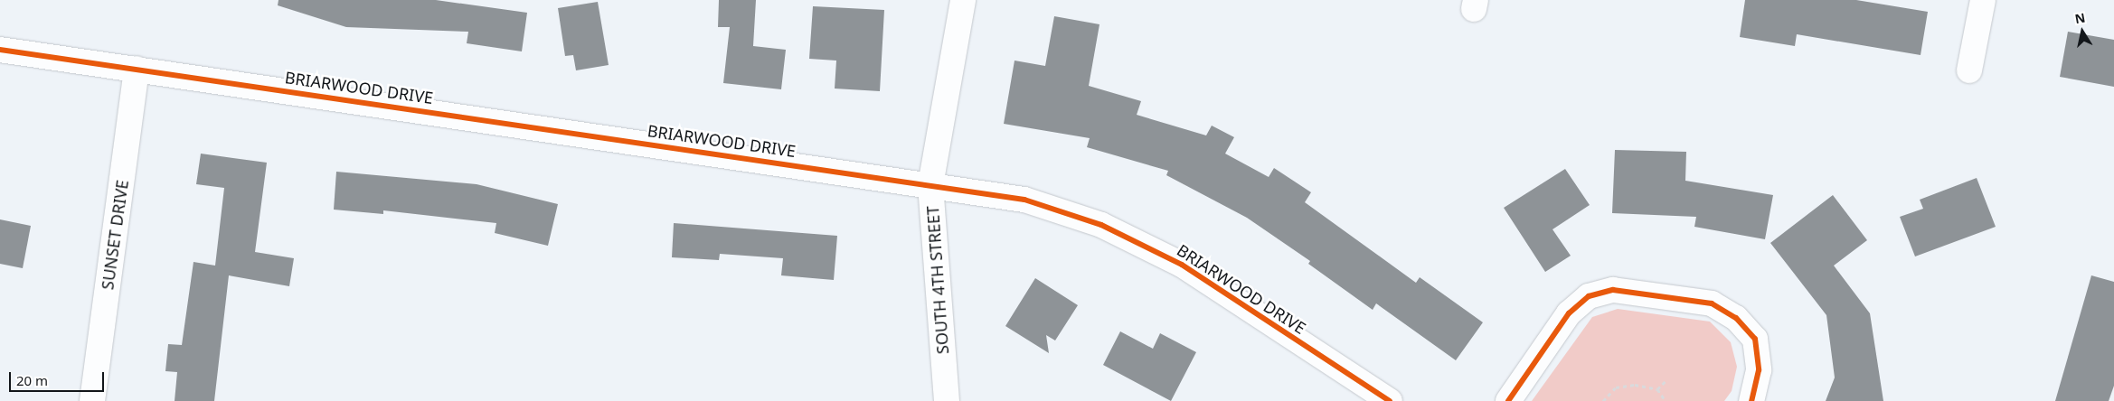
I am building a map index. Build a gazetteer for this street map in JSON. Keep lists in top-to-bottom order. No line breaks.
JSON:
{"streets":{"street":["BRIARWOOD DRIVE","SUNSET DRIVE","SOUTH 4TH STREET"]},"crossings":[["BRIARWOOD DRIVE","SUNSET DRIVE"],["BRIARWOOD DRIVE","SOUTH 4TH STREET"]],"scale_bar":"20 m","north":"top"}
